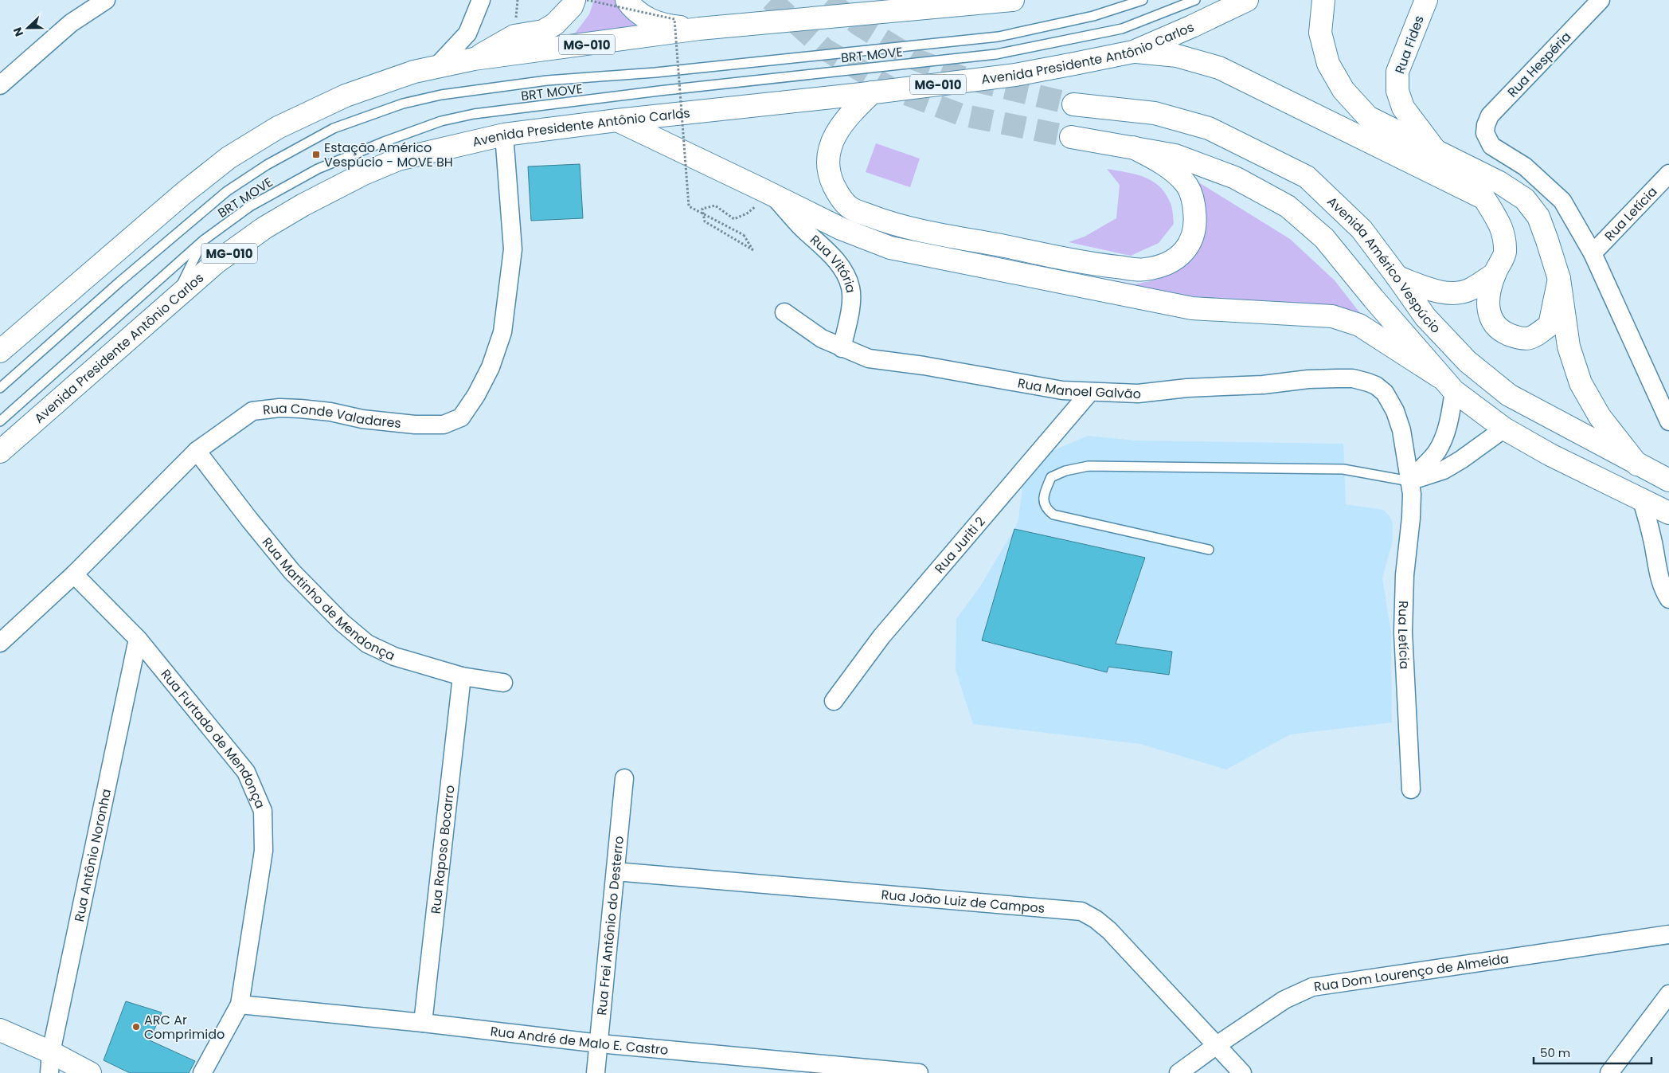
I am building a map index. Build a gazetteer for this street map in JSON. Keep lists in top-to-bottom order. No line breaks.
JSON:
{"streets":{"main road":["MG-010","Rua Fides","Avenida Presidente Antônio Carlos","Avenida Américo Vespúcio"],"street":["Rua Hespéria","Rua Letícia","Rua Vitória","Rua Manoel Galvão","Rua Conde Valadares","Rua Juriti 2","Rua Martinho de Mendonça","Rua Furtado de Mendonça","Rua Raposo Bocarro","Rua Antônio Noronha","Rua João Luiz de Campos","Rua Frei Antônio do Desterro","Rua Dom Lourenço de Almeida","Rua André de Malo E. Castro"],"lane":["BRT MOVE"]},"crossings":[["Avenida Presidente Antônio Carlos","Rua Conde Valadares"],["Rua Hespéria","Rua Letícia"],["Rua Letícia","Rua Manoel Galvão"],["Rua Vitória","Rua Manoel Galvão"],["Rua Manoel Galvão","Rua Juriti 2"],["Rua Conde Valadares","Rua Martinho de Mendonça"],["Rua Conde Valadares","Rua Furtado de Mendonça"],["Rua Martinho de Mendonça","Rua Raposo Bocarro"],["Rua Furtado de Mendonça","Rua Antônio Noronha"],["Rua Furtado de Mendonça","Rua André de Malo E. Castro"],["Rua Raposo Bocarro","Rua André de Malo E. Castro"],["Rua João Luiz de Campos","Rua Frei Antônio do Desterro"],["Rua João Luiz de Campos","Rua Dom Lourenço de Almeida"],["Rua Frei Antônio do Desterro","Rua André de Malo E. Castro"]],"places":{"transit":["Estação Américo Vespúcio - MOVE BH"],"other":["ARC Ar Comprimido"]},"scale_bar":"50 m","north":"left"}
